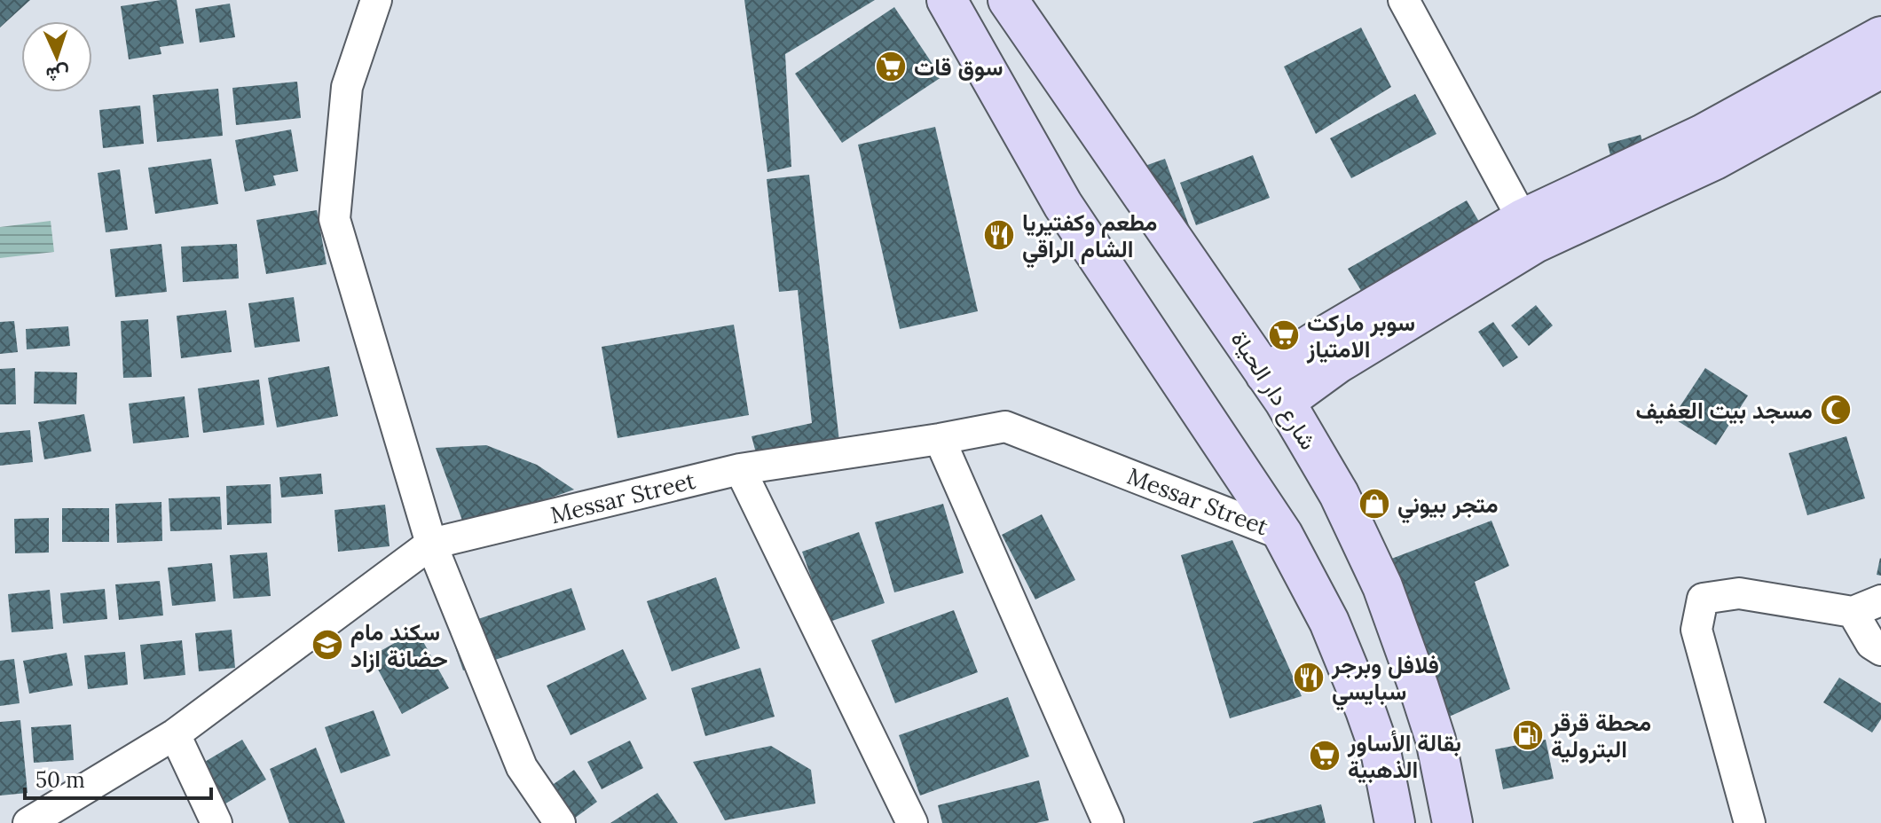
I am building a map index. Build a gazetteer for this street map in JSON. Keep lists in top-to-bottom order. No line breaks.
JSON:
{"streets":{"main road":["شارع دار الحياة"],"street":["Messar Street"]},"places":{"supermarket":["سوق قات","سوبر ماركت الامتياز","بقالة الأساور الذهبية"],"restaurant":["مطعم وكفتيريا الشام الراقي","فلافل وبرجر سبايسي"],"mosque":["مسجد بيت العفيف"],"shop":["متجر بيوني"],"school or university":["سكند مام حضانة ازاد"],"fuel station":["محطة قرقر البترولية"]},"scale_bar":"50 m","north":"bottom"}
